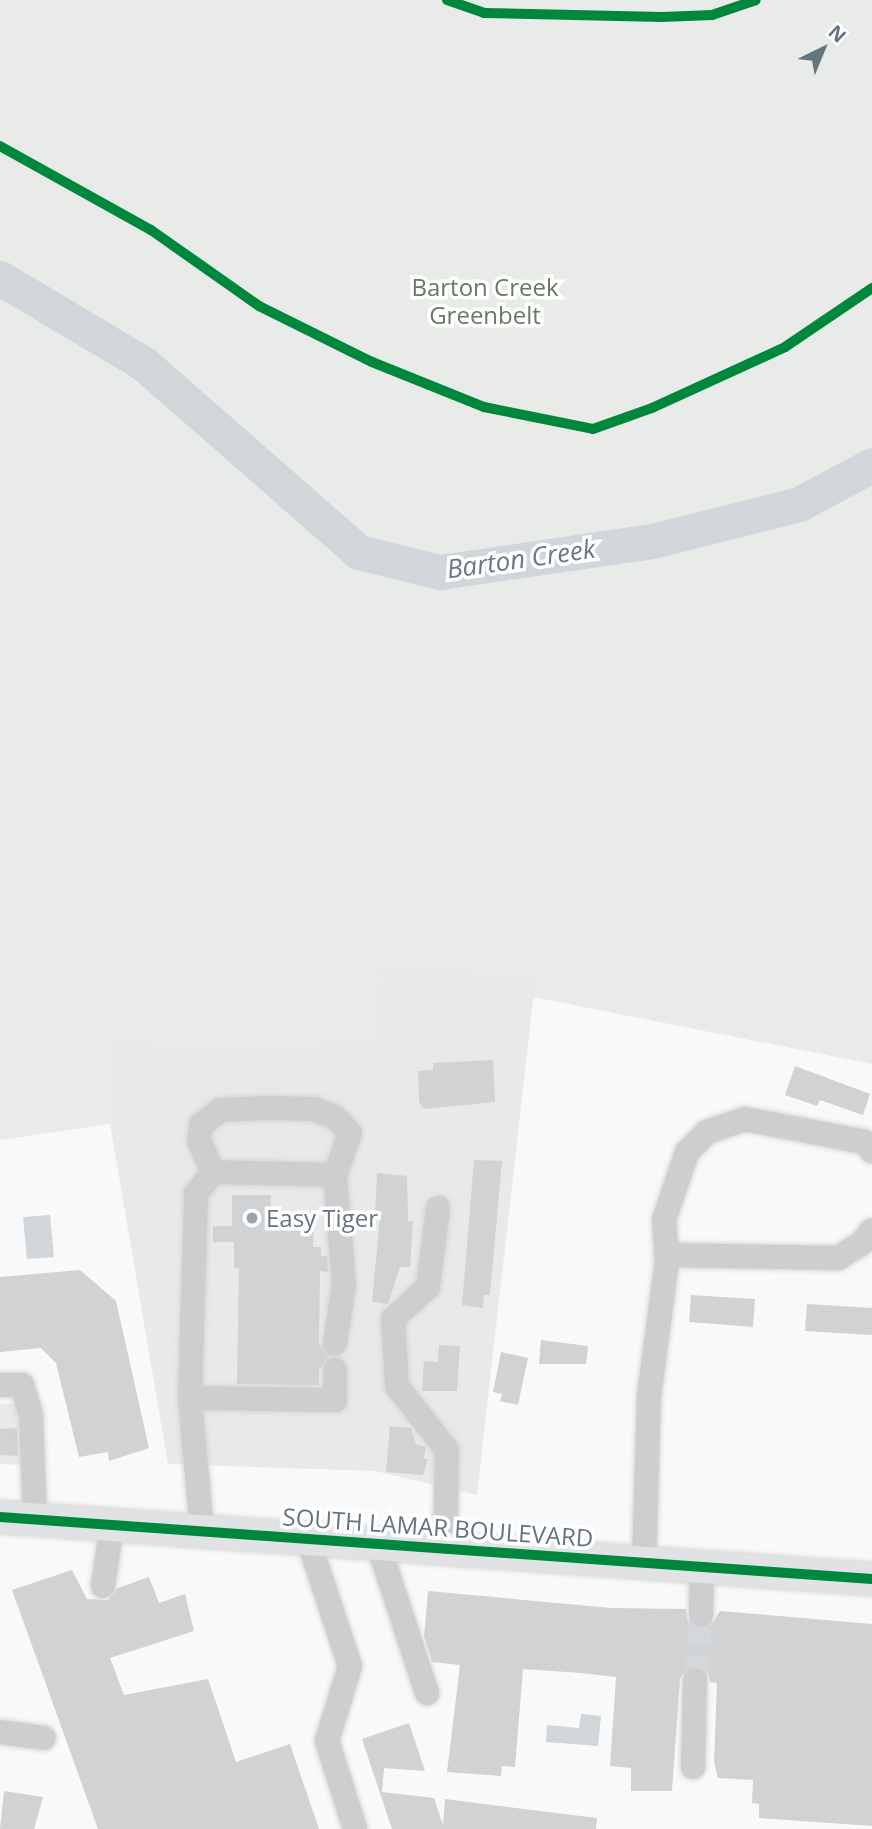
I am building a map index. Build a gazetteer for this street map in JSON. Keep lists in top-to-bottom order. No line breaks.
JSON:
{"streets":{"main road":["SOUTH LAMAR BOULEVARD"]},"water":["Barton Creek"],"parks":["Barton Creek Greenbelt"],"places":["Easy Tiger"],"north":"top right"}
